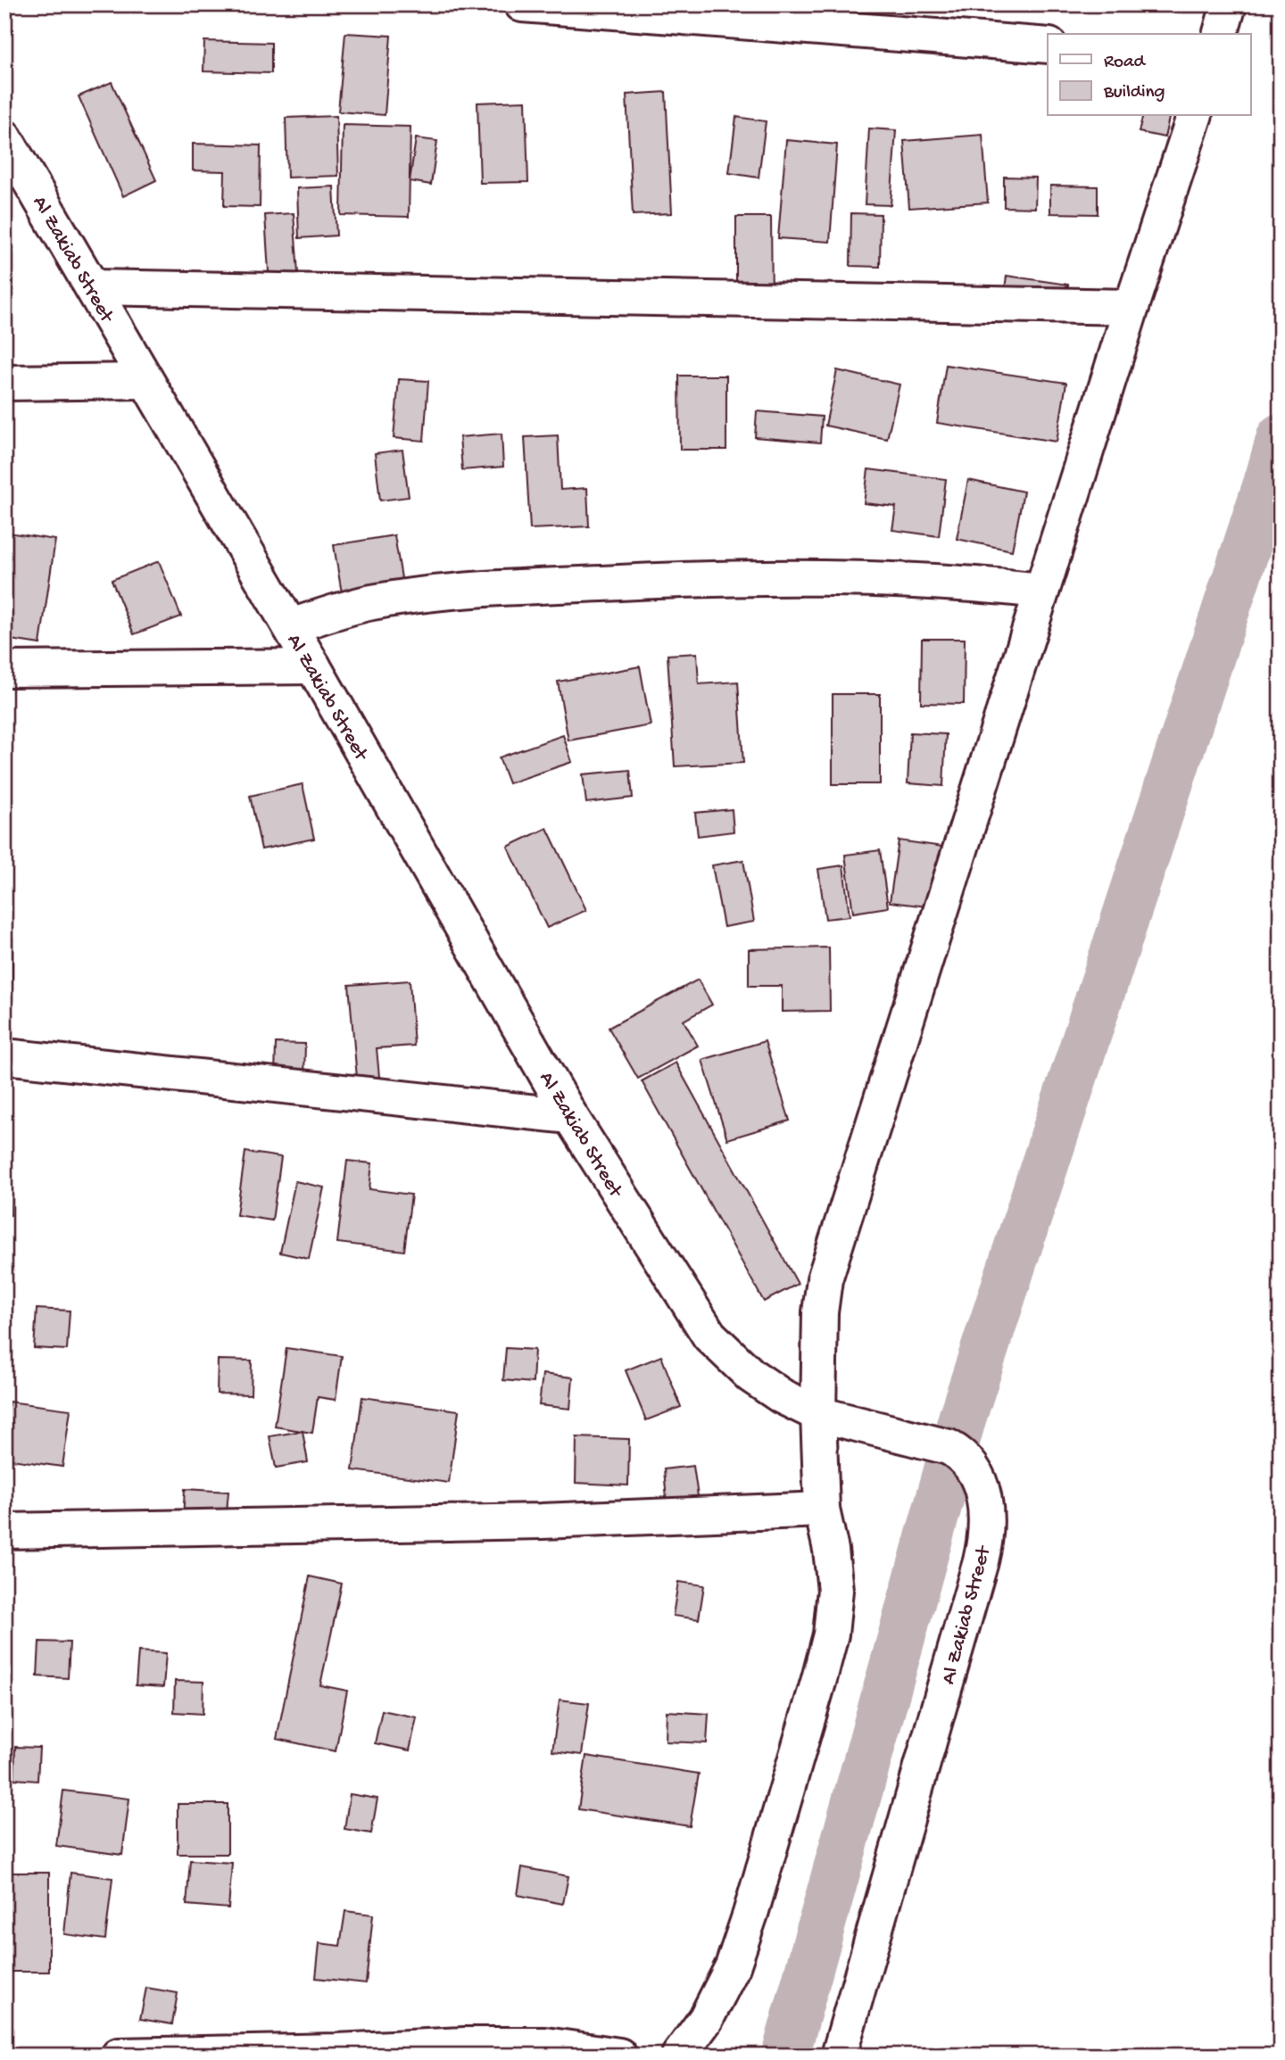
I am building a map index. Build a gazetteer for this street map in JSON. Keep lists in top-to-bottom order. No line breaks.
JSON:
{"streets":{"street":["Al Zakiab Street"]},"legend":["Road","Building"]}
